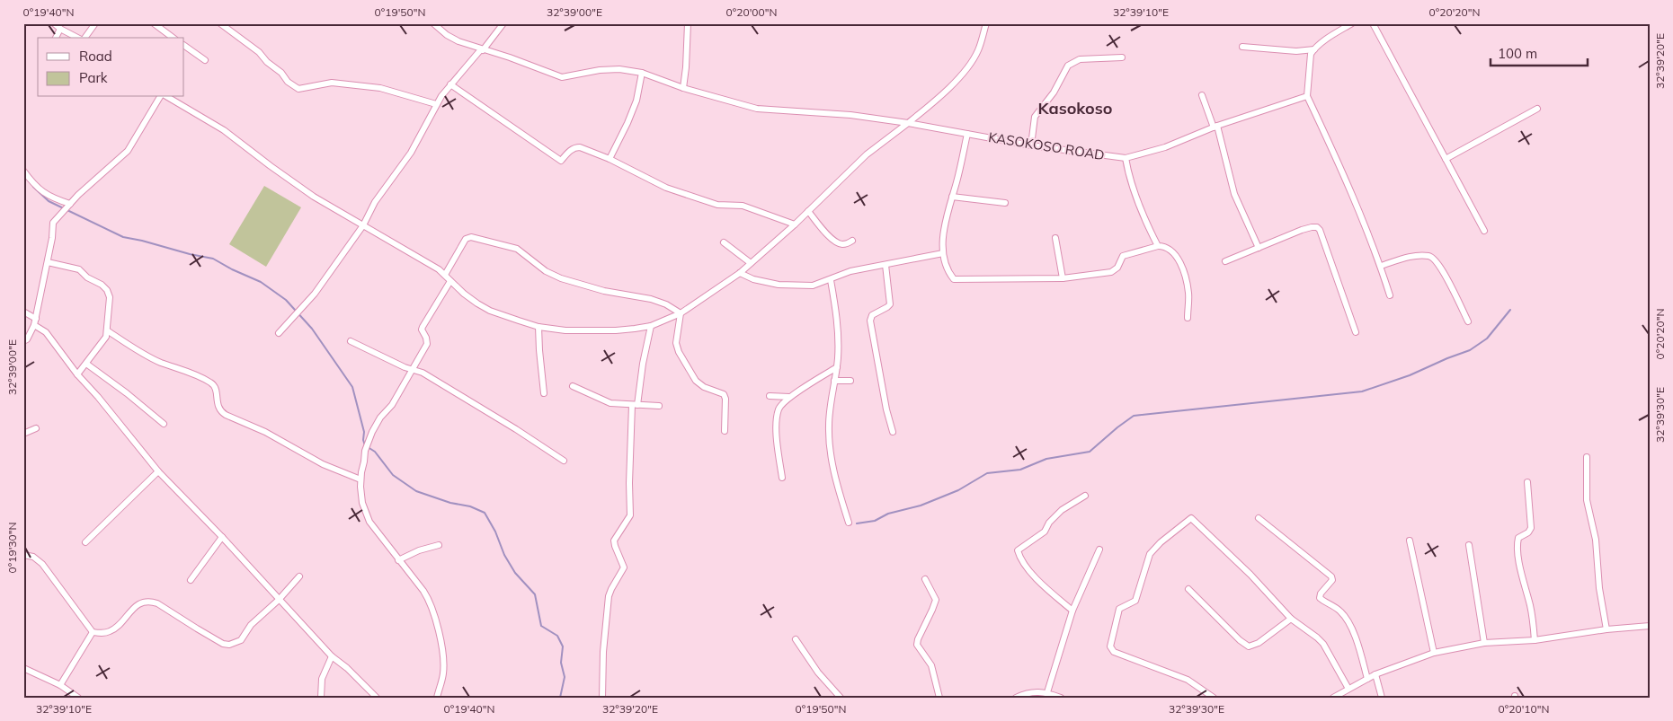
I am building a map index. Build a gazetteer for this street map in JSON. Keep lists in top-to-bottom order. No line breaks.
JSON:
{"streets":{"street":["KASOKOSO ROAD"]},"districts":["Kasokoso"],"legend":["Road","Park"],"scale_bar":"100 m","coordinates":["0°19'40\"N","0°19'50\"N","32°39'00\"E","0°20'00\"N","32°39'10\"E","0°20'20\"N","32°39'20\"E","32°39'30\"E","0°19'30\"N","0°20'10\"N"]}
